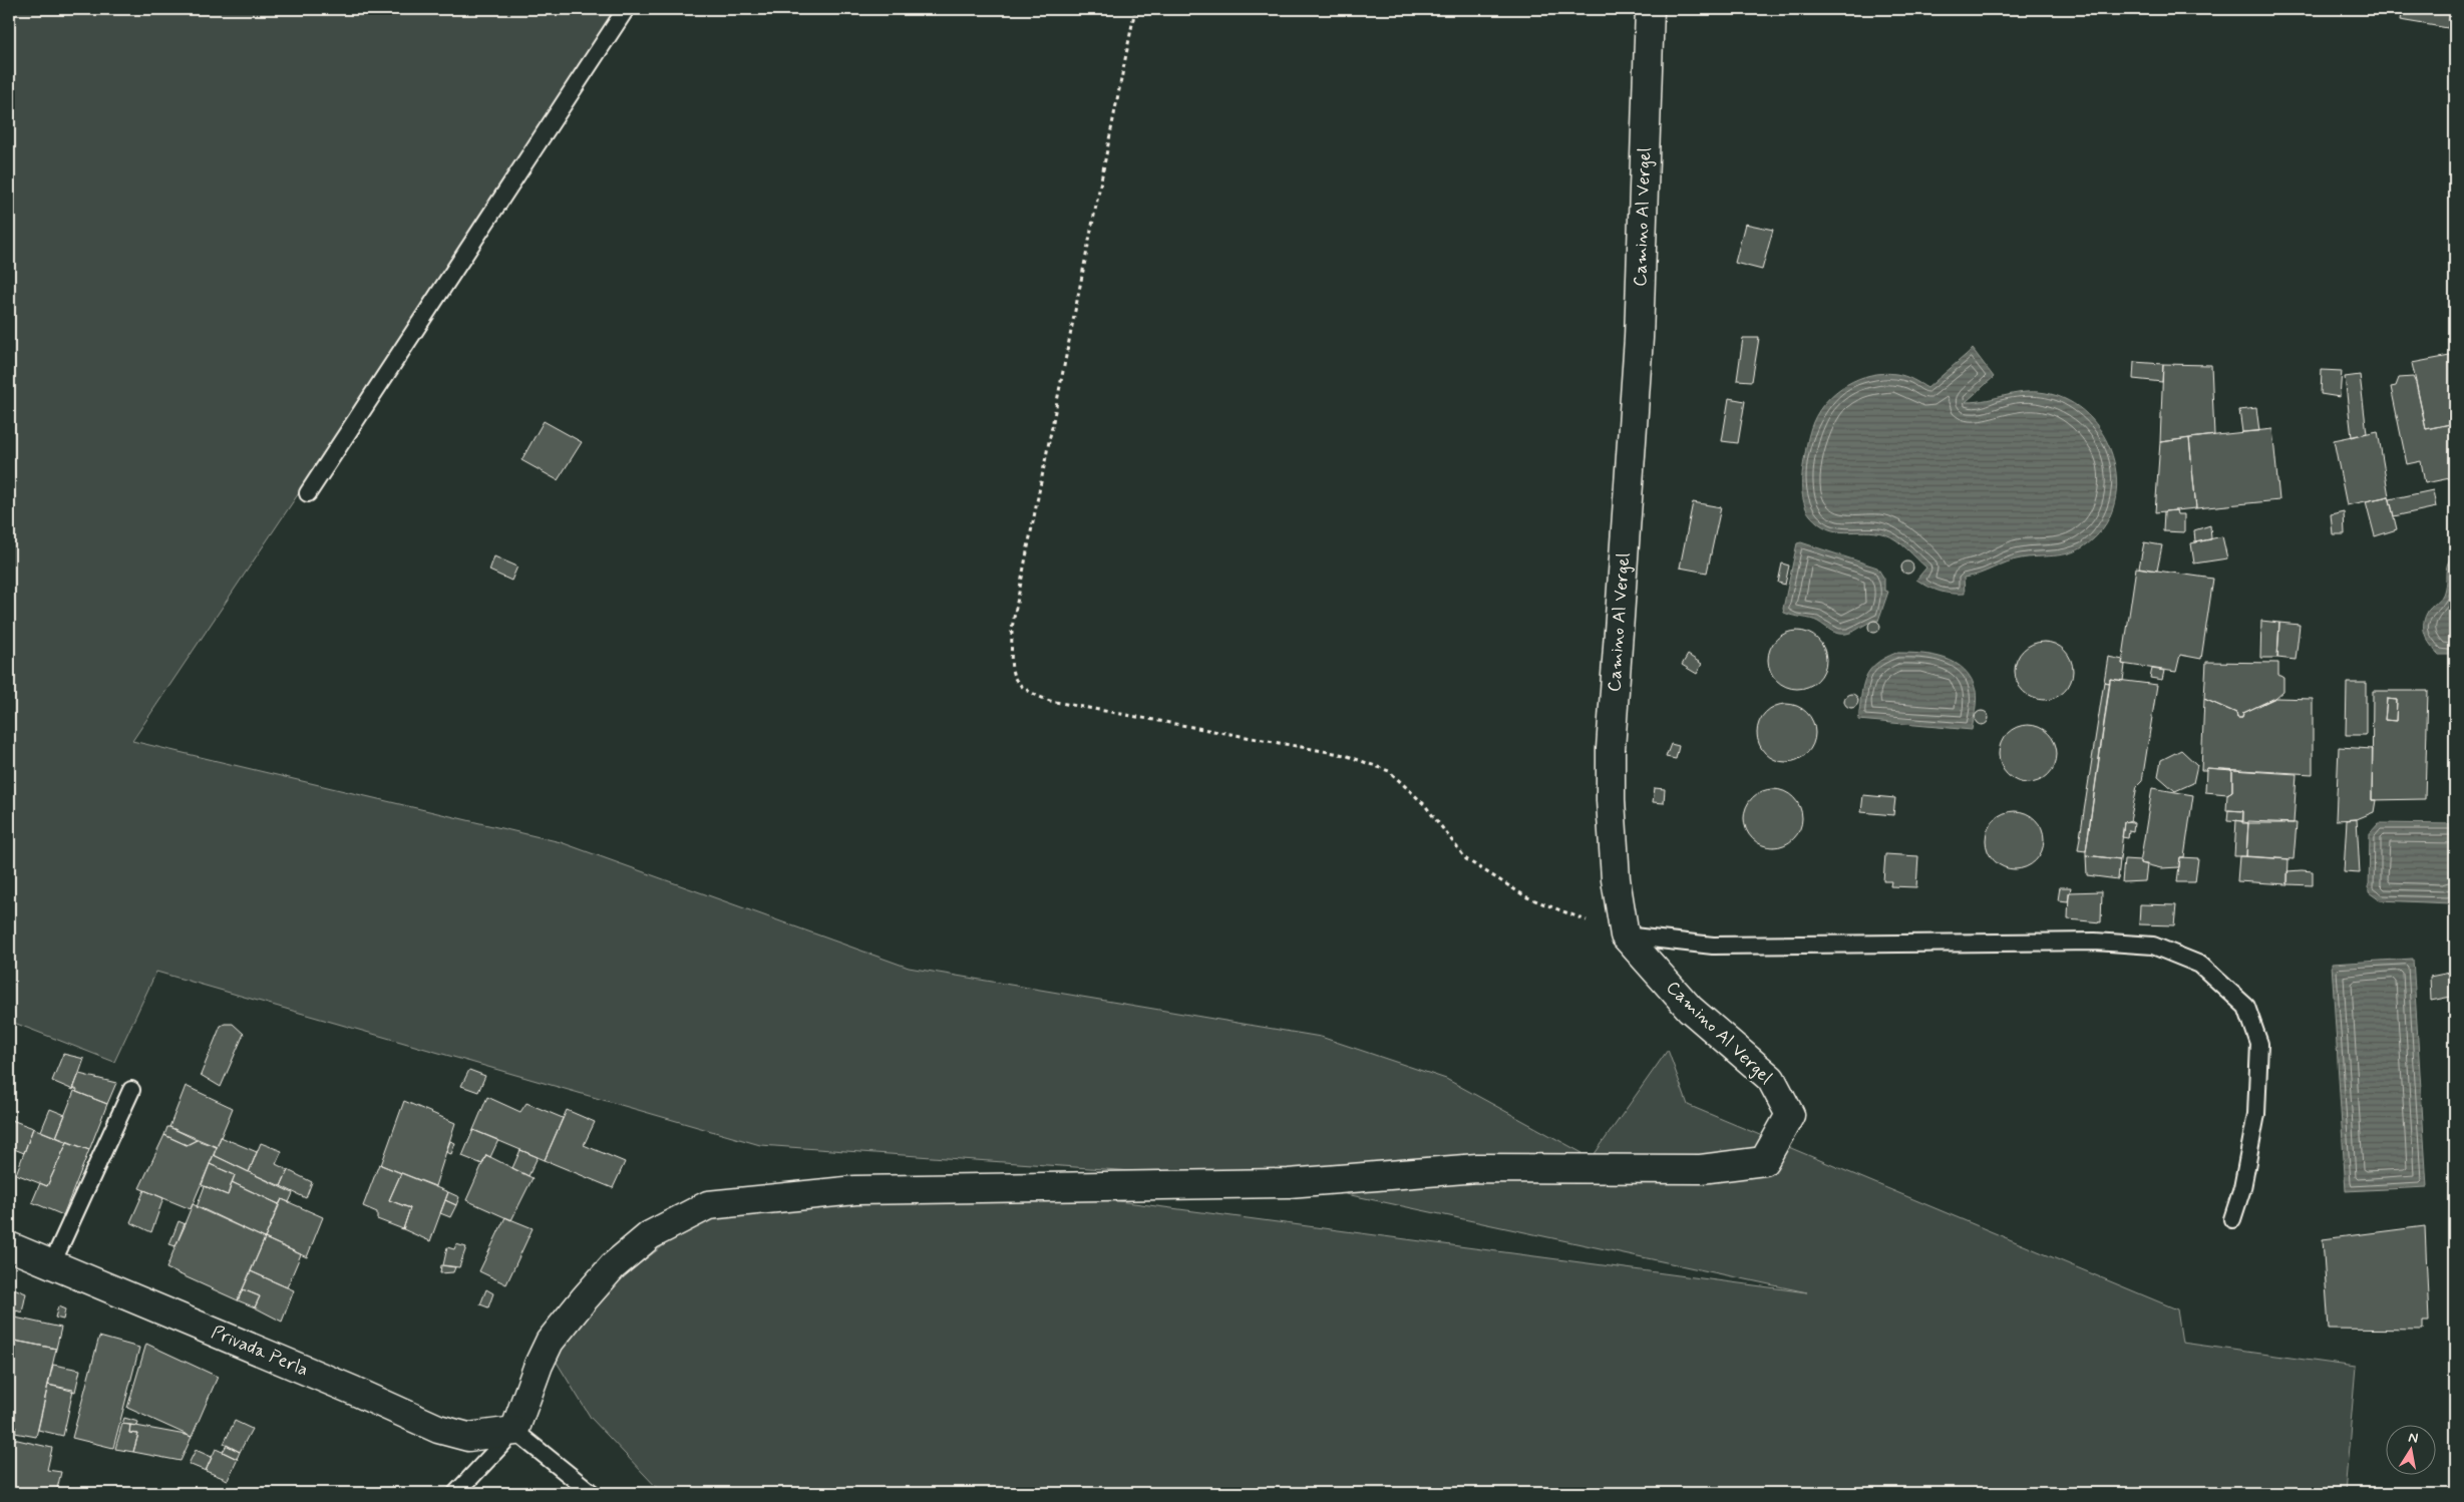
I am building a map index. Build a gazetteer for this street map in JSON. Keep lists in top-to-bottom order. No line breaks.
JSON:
{"streets":{"street":["Camino Al Vergel","Privada Perla"]},"crossings":[["Camino Al Vergel","Privada Perla"]],"north":"top"}
